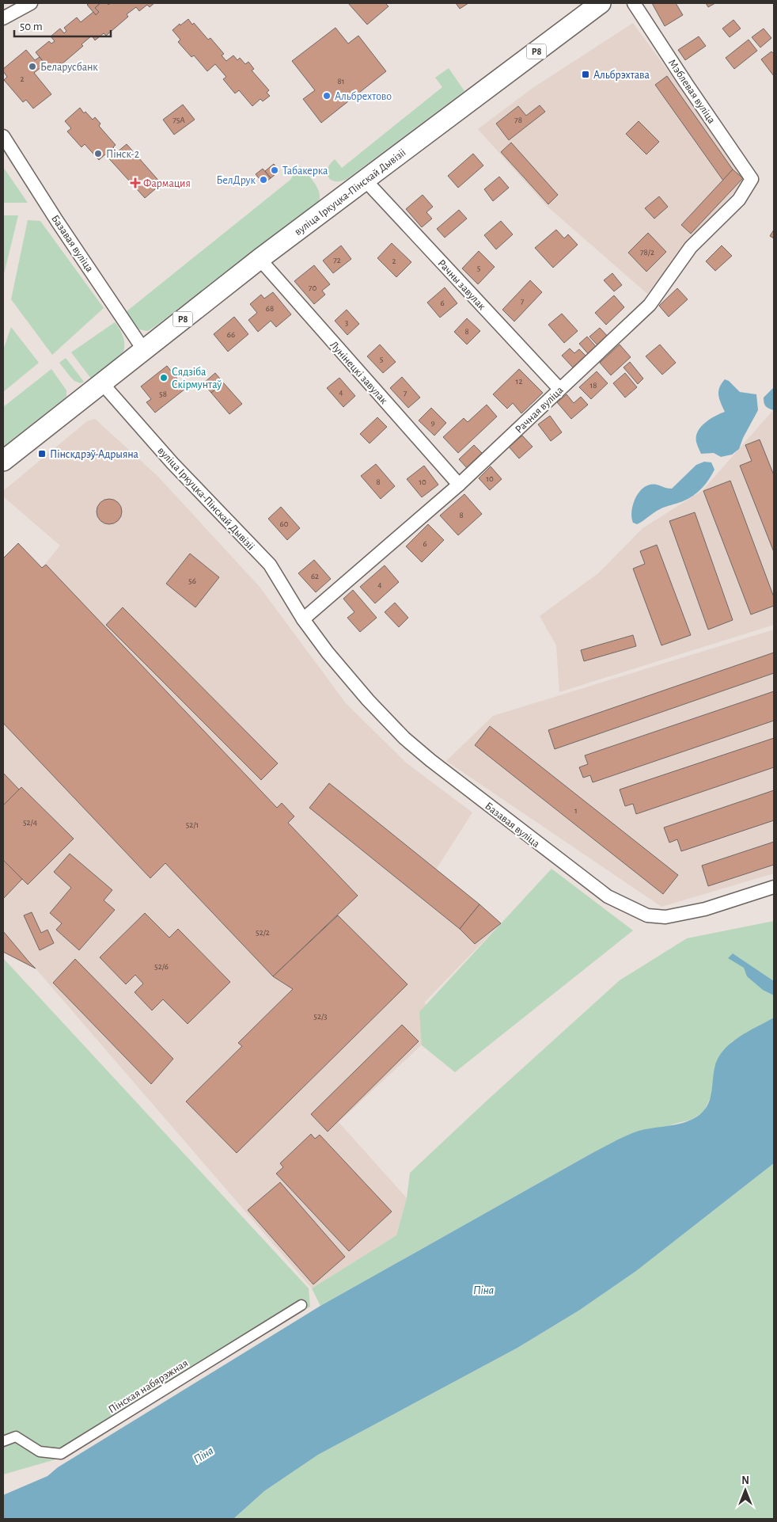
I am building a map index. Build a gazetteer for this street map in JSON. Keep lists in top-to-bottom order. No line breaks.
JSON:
{"streets":{"main road":["Р8","вуліца Іркуцка-Пінскай Дывізіі"],"street":["Мэблевая вуліца","Базавая вуліца","Рачны завулак","Лунінецкі завулак","Рачная вуліца","Пінская набярэжная"]},"crossings":[["Мэблевая вуліца","Рачная вуліца"],["вуліца Іркуцка-Пінскай Дывізіі","Базавая вуліца"],["вуліца Іркуцка-Пінскай Дывізіі","Рачны завулак"],["вуліца Іркуцка-Пінскай Дывізіі","Лунінецкі завулак"],["вуліца Іркуцка-Пінскай Дывізіі","Рачная вуліца"],["Базавая вуліца","Рачная вуліца"],["Рачны завулак","Рачная вуліца"],["Лунінецкі завулак","Рачная вуліца"]],"water":["Піна"],"places":{"other":["Беларусбанк","Альбрехтово","Пінск-2","Табакерка","БелДрук","Сядзіба Скірмунтаў"],"transit":["Альбрэхтава","Пінскдрэў-Адрыяна"],"health":["Фармация"]},"house_numbers":["2","81","75А","78","78/2","72","2","5","70","7","6","68","3","8","66","5","12","18","4","7","58","9","10","8","10","8","60","6","62","56","4","1","52/4","52/1","52/2","52/6","52/3"],"scale_bar":"50 m","north":"top"}
